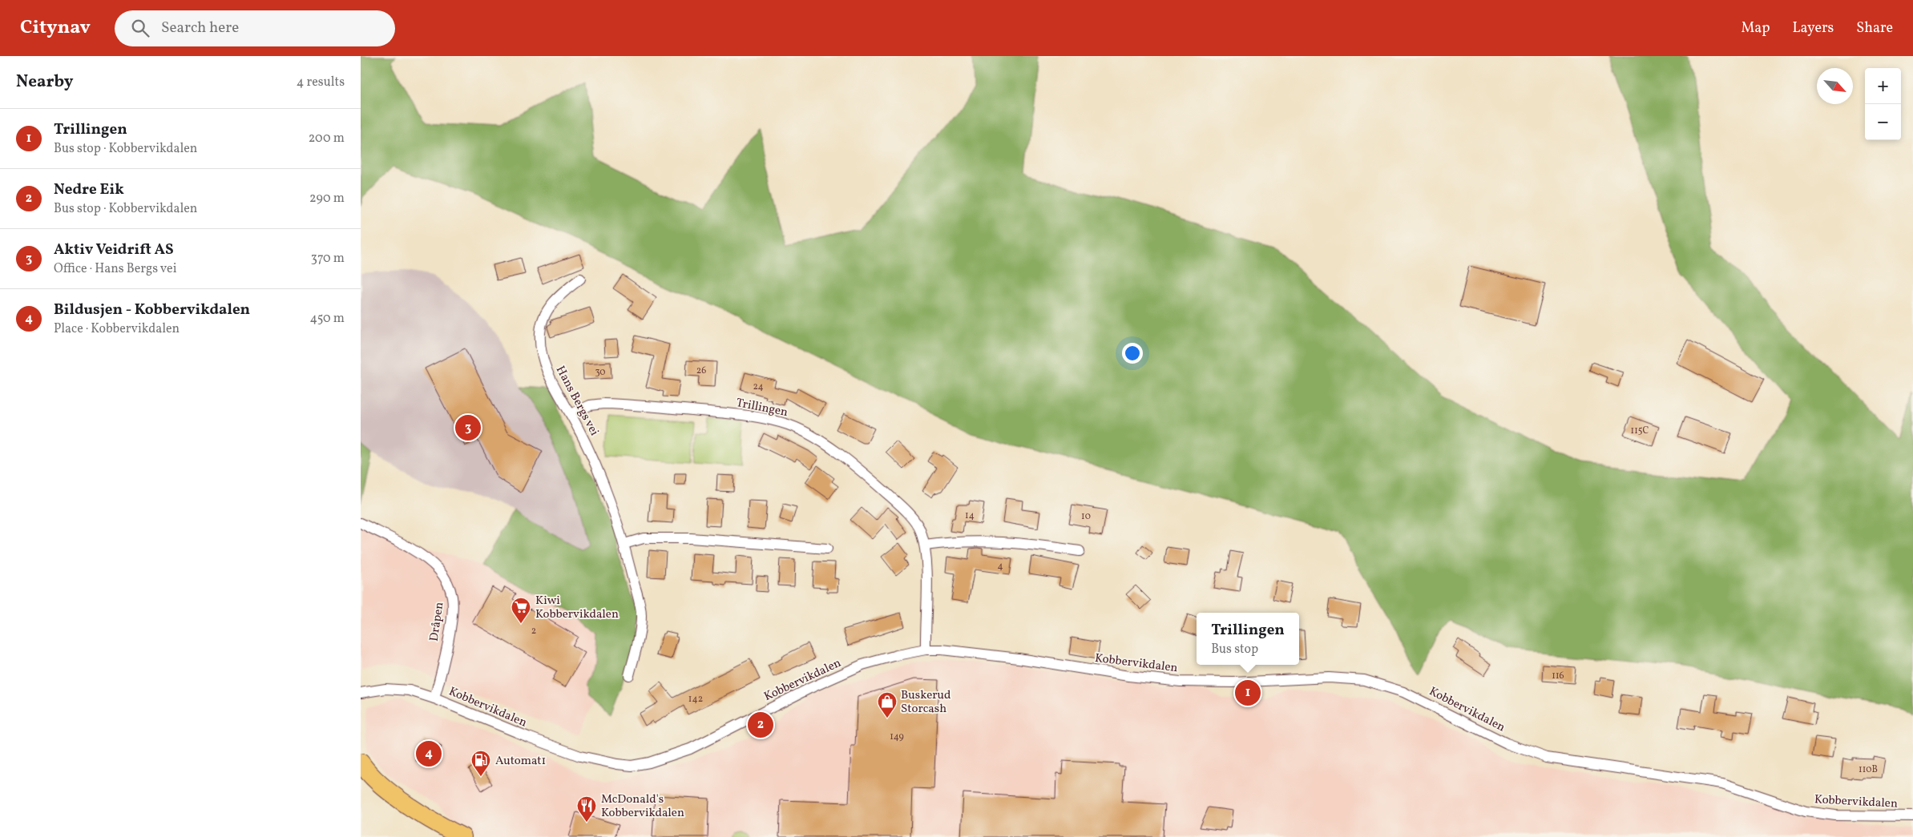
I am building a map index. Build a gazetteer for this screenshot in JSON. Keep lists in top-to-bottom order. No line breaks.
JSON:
{"streets":{"street":["Hans Bergs vei","Trillingen","Dråpen","Kobbervikdalen"]},"crossings":[["Hans Bergs vei","Trillingen"],["Trillingen","Kobbervikdalen"],["Dråpen","Kobbervikdalen"]],"places":{"supermarket":["Kiwi Kobbervikdalen"],"shop":["Buskerud Storcash"],"fuel station":["Automat1"],"restaurant":["McDonald's Kobbervikdalen"]},"house_numbers":["26","30","24","115C","14","10","4","2","116","142","149","110B"],"north":"bottom right","page":{"header":"Citynav","search":"Search here","nav":["Map","Layers","Share"],"heading":["Nearby","4 results"],"map_buttons":["+","−"],"list":[{"mark":"1","name":"Trillingen","note":"Bus stop · Kobbervikdalen","value":"200 m"},{"mark":"2","name":"Nedre Eik","note":"Bus stop · Kobbervikdalen","value":"290 m"},{"mark":"3","name":"Aktiv Veidrift AS","note":"Office · Hans Bergs vei","value":"370 m"},{"mark":"4","name":"Bildusjen - Kobbervikdalen","note":"Place · Kobbervikdalen","value":"450 m"}],"pins":["3","1","2","4"],"popup":["Trillingen","Bus stop"]}}
